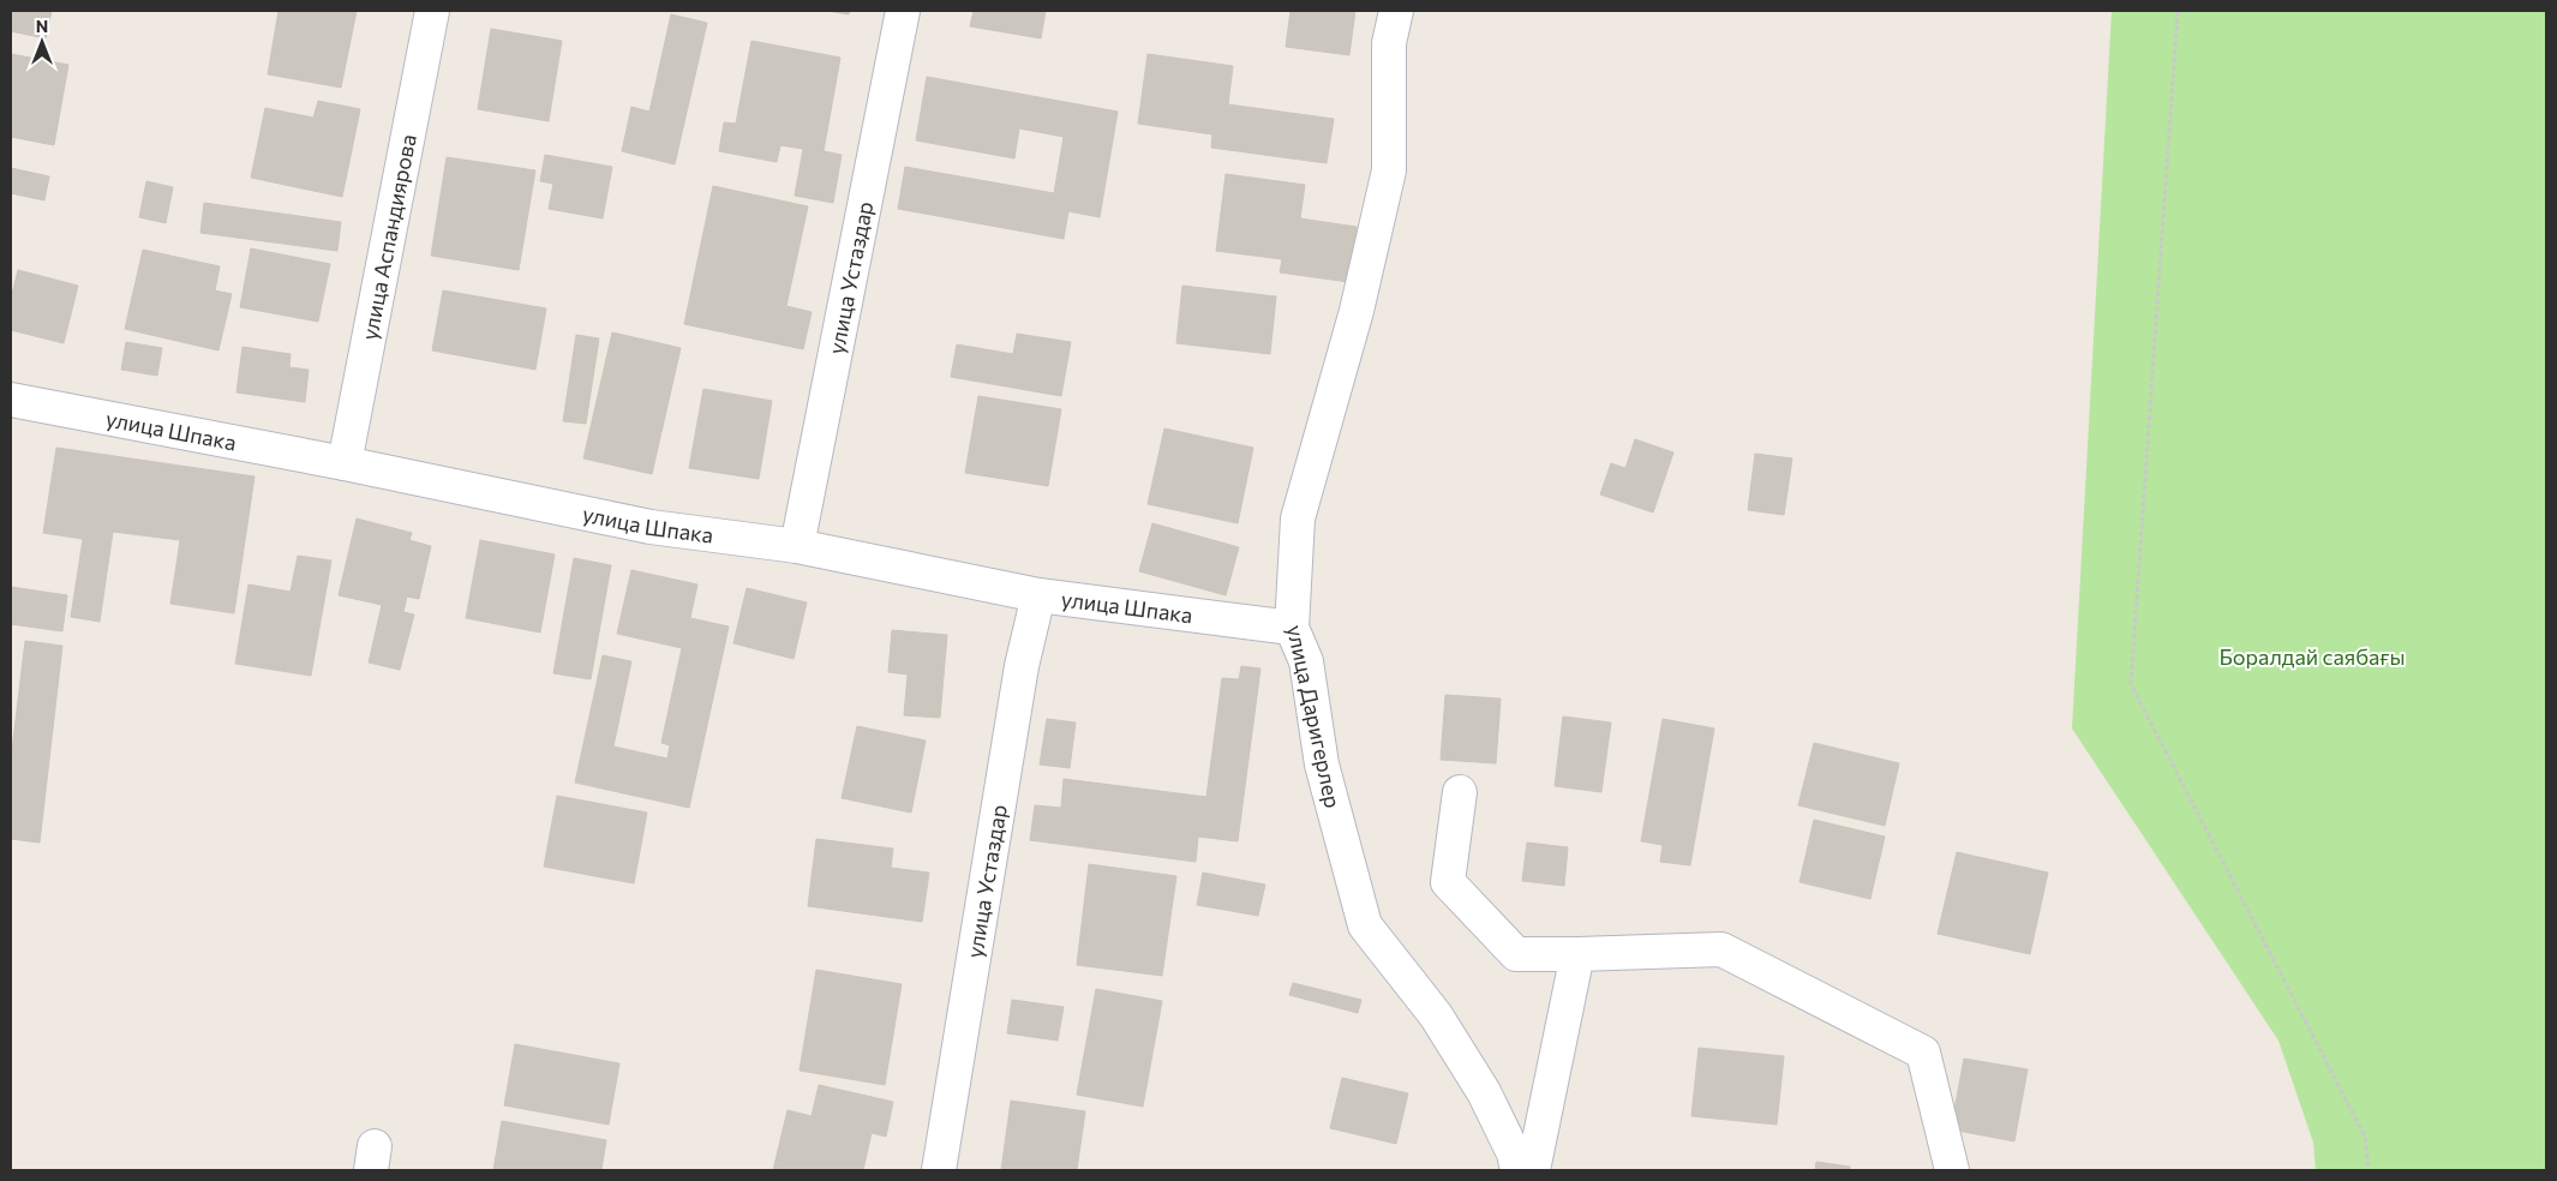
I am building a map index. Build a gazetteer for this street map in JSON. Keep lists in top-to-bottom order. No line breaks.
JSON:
{"streets":{"street":["улица Аспандиярова","улица Устаздар","улица Шпака","улица Даригерлер"]},"crossings":[["улица Аспандиярова","улица Шпака"],["улица Устаздар","улица Шпака"],["улица Шпака","улица Даригерлер"]],"parks":["Боралдай саябағы"],"north":"top"}
